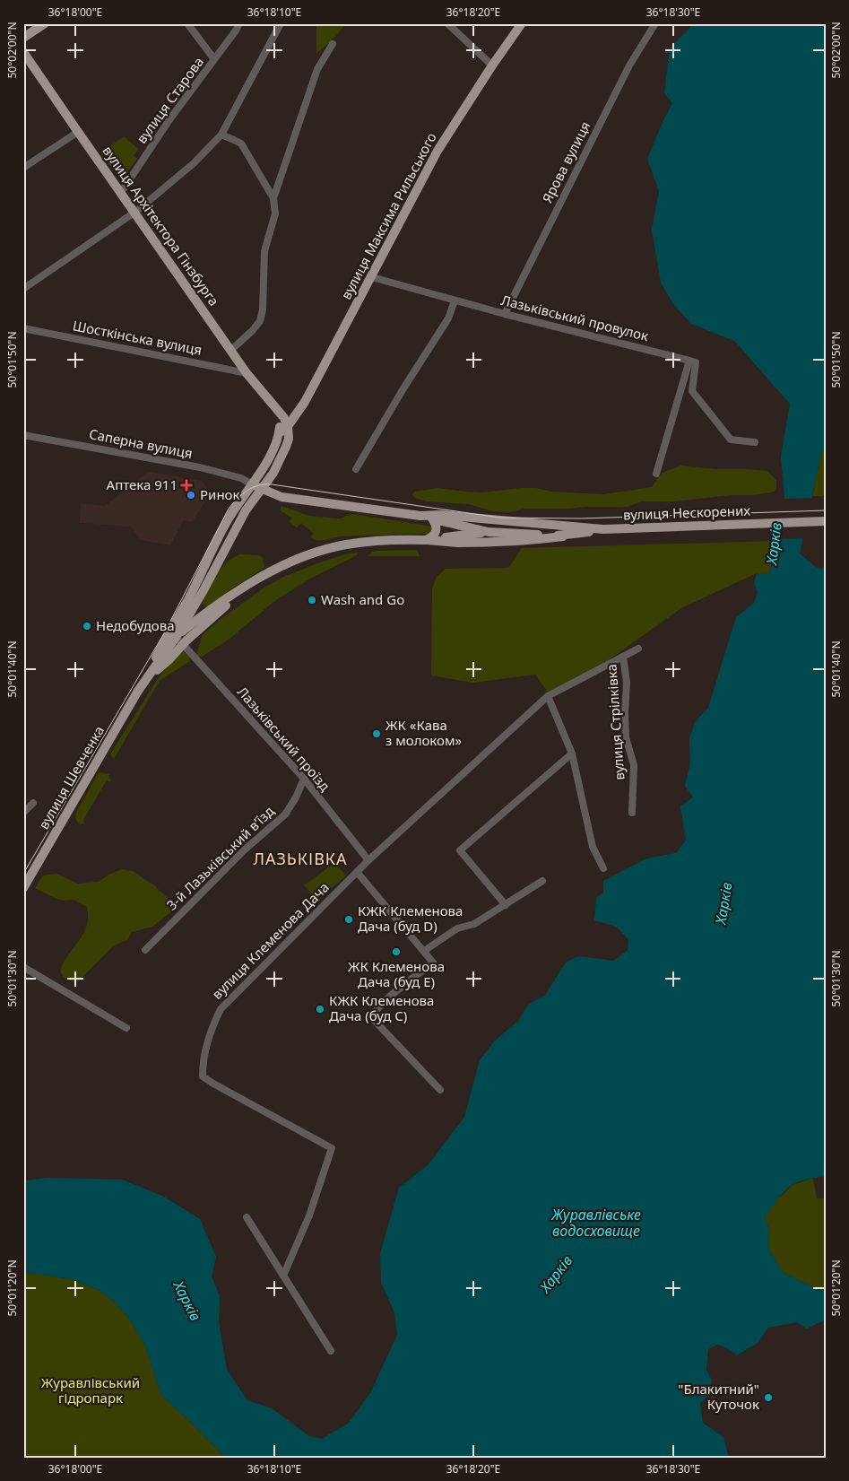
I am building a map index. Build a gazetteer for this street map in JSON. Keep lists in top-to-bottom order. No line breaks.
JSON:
{"streets":{"main road":["вулиця Максима Рильського","вулиця Архітектора Гінзбурга","вулиця Нескорених","вулиця Шевченка"],"street":["вулиця Старова","Ярова вулиця","Лазьківський провулок","Шосткінська вулиця","Саперна вулиця","вулиця Стрілківка","Лазьківський проїзд","3-й Лазьківський в’їзд","вулиця Клеменова Дача"]},"crossings":[["вулиця Старова","вулиця Архітектора Гінзбурга"],["Ярова вулиця","Лазьківський провулок"],["вулиця Максима Рильського","Лазьківський провулок"],["вулиця Максима Рильського","вулиця Нескорених"],["вулиця Максима Рильського","вулиця Шевченка"],["вулиця Архітектора Гінзбурга","Шосткінська вулиця"],["Саперна вулиця","вулиця Нескорених"],["Саперна вулиця","вулиця Шевченка"],["вулиця Нескорених","вулиця Шевченка"],["вулиця Стрілківка","вулиця Клеменова Дача"],["Лазьківський проїзд","вулиця Шевченка"],["Лазьківський проїзд","3-й Лазьківський в’їзд"],["Лазьківський проїзд","вулиця Клеменова Дача"]],"districts":["ЛАЗЬКІВКА"],"water":["Харків","Журавлівське водосховище"],"parks":["Журавлівський гідропарк"],"places":{"health":["Аптека 911"],"other":["Ринок","Wash and Go","Недобудова","ЖК «Кава з молоком»","КЖК Клеменова Дача (буд D)","ЖК Клеменова Дача (буд Е)","КЖК Клеменова Дача (буд С)","\"Блакитний\" Куточок"]},"coordinates":["36°18'00\"E","36°18'10\"E","36°18'20\"E","36°18'30\"E","50°02'00\"N","50°01'50\"N","50°01'40\"N","50°01'30\"N","50°01'20\"N"]}
